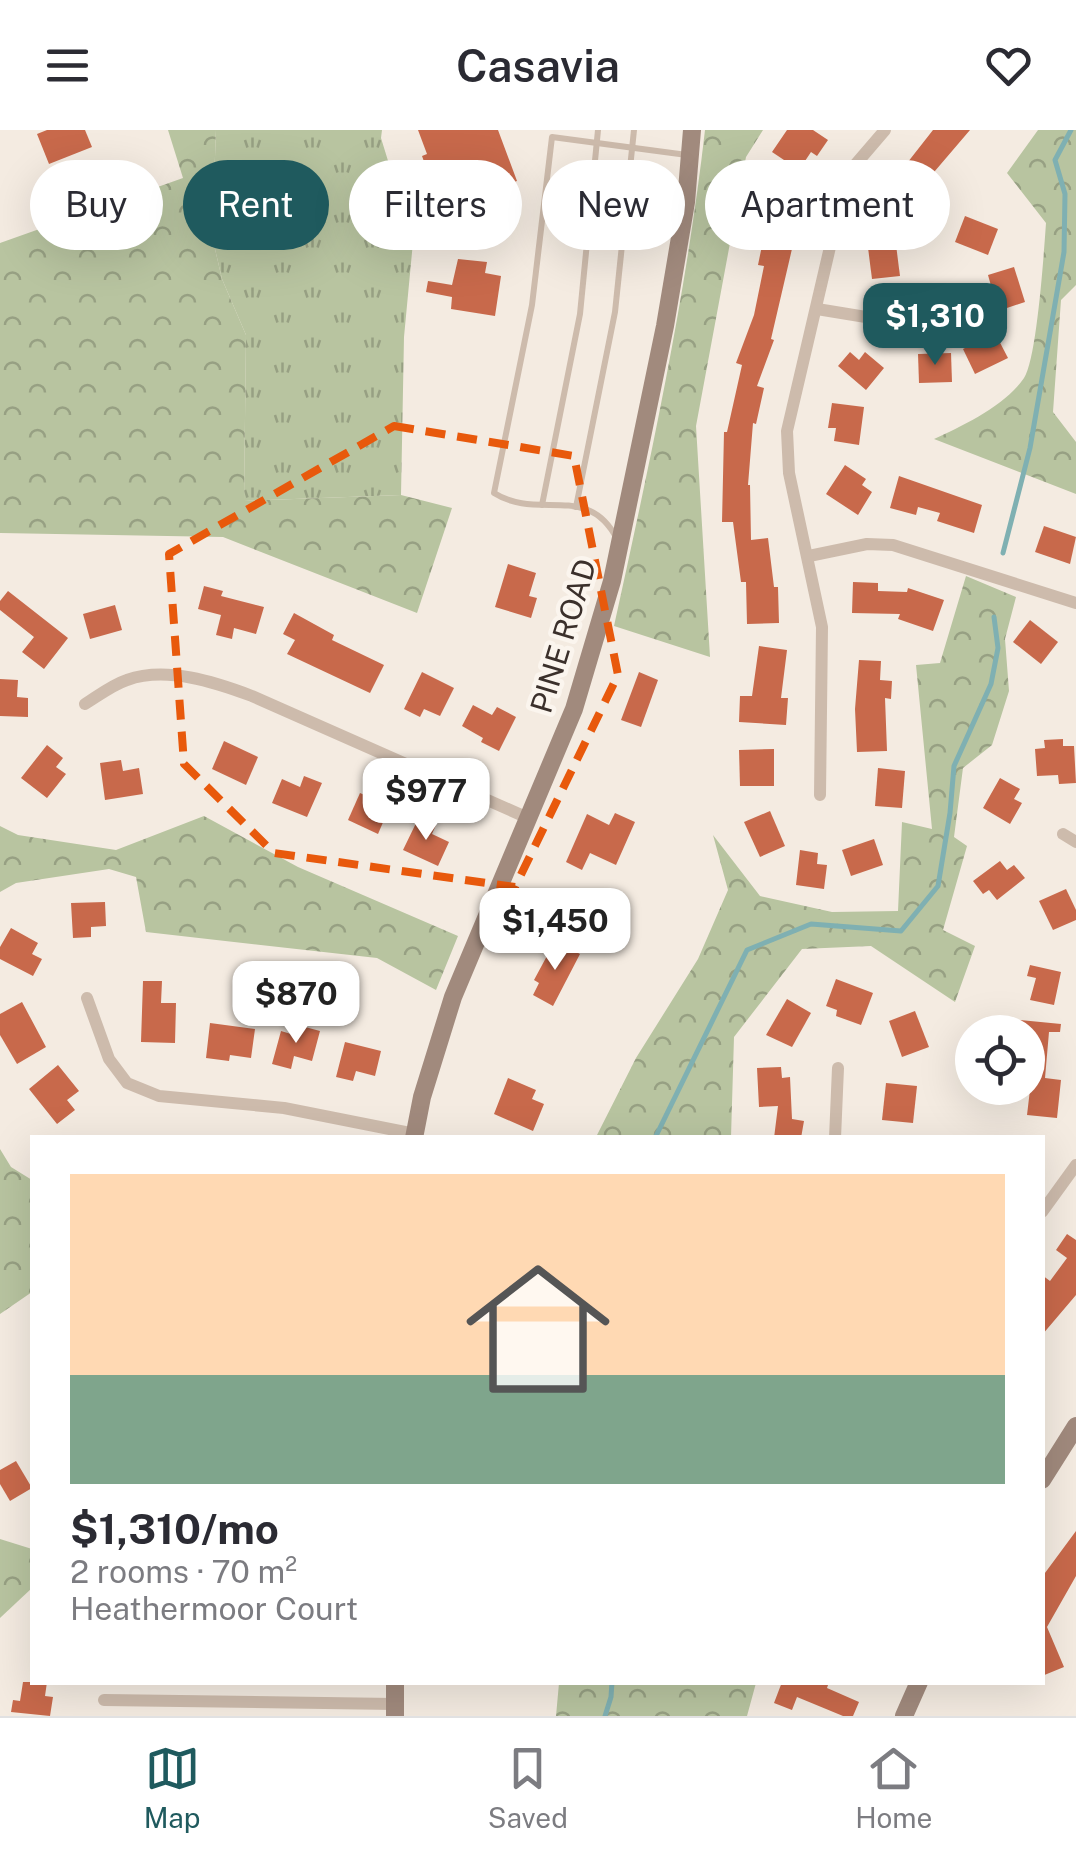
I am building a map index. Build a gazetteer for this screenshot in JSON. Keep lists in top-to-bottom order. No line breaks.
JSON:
{"streets":{"street":["PINE ROAD"]},"page":{"header":"Casavia","chip":["Buy","Rent","Filters","New","Apartment"],"price":["$1,310","$977","$1,450","$870"],"list":[{"name":"$1,310/mo","note":"2 rooms · 70 m² · Heathermoor Court"}],"tabs":["Map","Saved","Home"]}}
